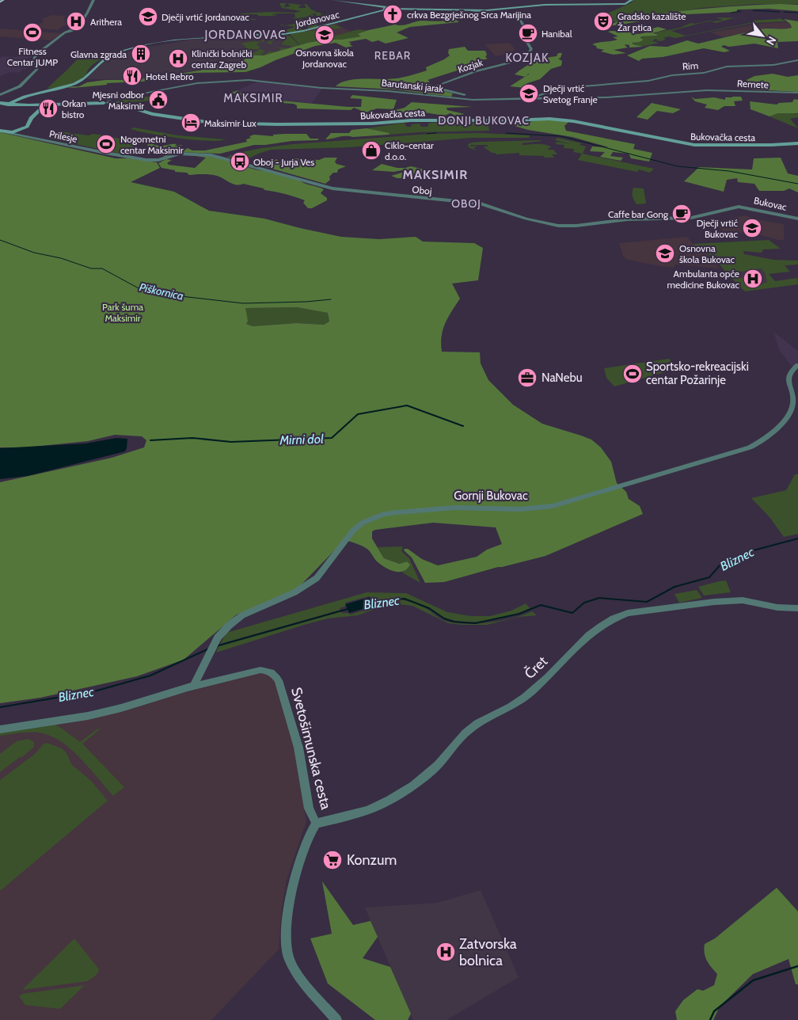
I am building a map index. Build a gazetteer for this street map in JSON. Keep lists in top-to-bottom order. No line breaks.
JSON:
{"streets":{"main road":["Jordanovac","Bukovačka cesta","Prilesje"],"street":["Kozjak","Rim","Remete","Barutanski jarak","Oboj","Bukovac","Gornji Bukovac","Čret","Svetošimunska cesta"]},"crossings":[["Jordanovac","Bukovačka cesta"],["Kozjak","Barutanski jarak"],["Rim","Barutanski jarak"],["Remete","Barutanski jarak"],["Barutanski jarak","Bukovačka cesta"],["Prilesje","Oboj"],["Oboj","Bukovac"],["Gornji Bukovac","Svetošimunska cesta"],["Čret","Svetošimunska cesta"]],"districts":["JORDANOVAC","REBAR","KOZJAK","MAKSIMIR","DONJI BUKOVAC","MAKSIMIR","OBOJ"],"water":["Piškornica","Mirni dol","Bliznec"],"parks":["Park šuma Maksimir"],"places":{"church":["crkva Bezgrješnog Srca Marijina"],"school or university":["Dječji vrtić Jordanovac","Osnovna škola Jordanovac","Dječji vrtić Svetog Franje","Dječji vrtić Bukovac","Osnovna škola Bukovac"],"hospital":["Arithera","Klinički bolnički centar Zagreb","Ambulanta opće medicine Bukovac","Zatvorska bolnica"],"theatre":["Gradsko kazalište Žar ptica"],"sports":["Fitness Centar JUMP","Nogometni centar Maksimir","Sportsko-rekreacijski centar Požarinje"],"cafe":["Hanibal","Caffe bar Gong"],"building":["Glavna zgrada"],"restaurant":["Hotel Rebro","Orkan bistro"],"public building":["Mjesni odbor Maksimir"],"hotel":["Maksimir Lux"],"shop":["Ciklo-centar d.o.o."],"bus stop":["Oboj - Jurja Ves"],"office":["NaNebu"],"supermarket":["Konzum"]},"north":"bottom right"}
